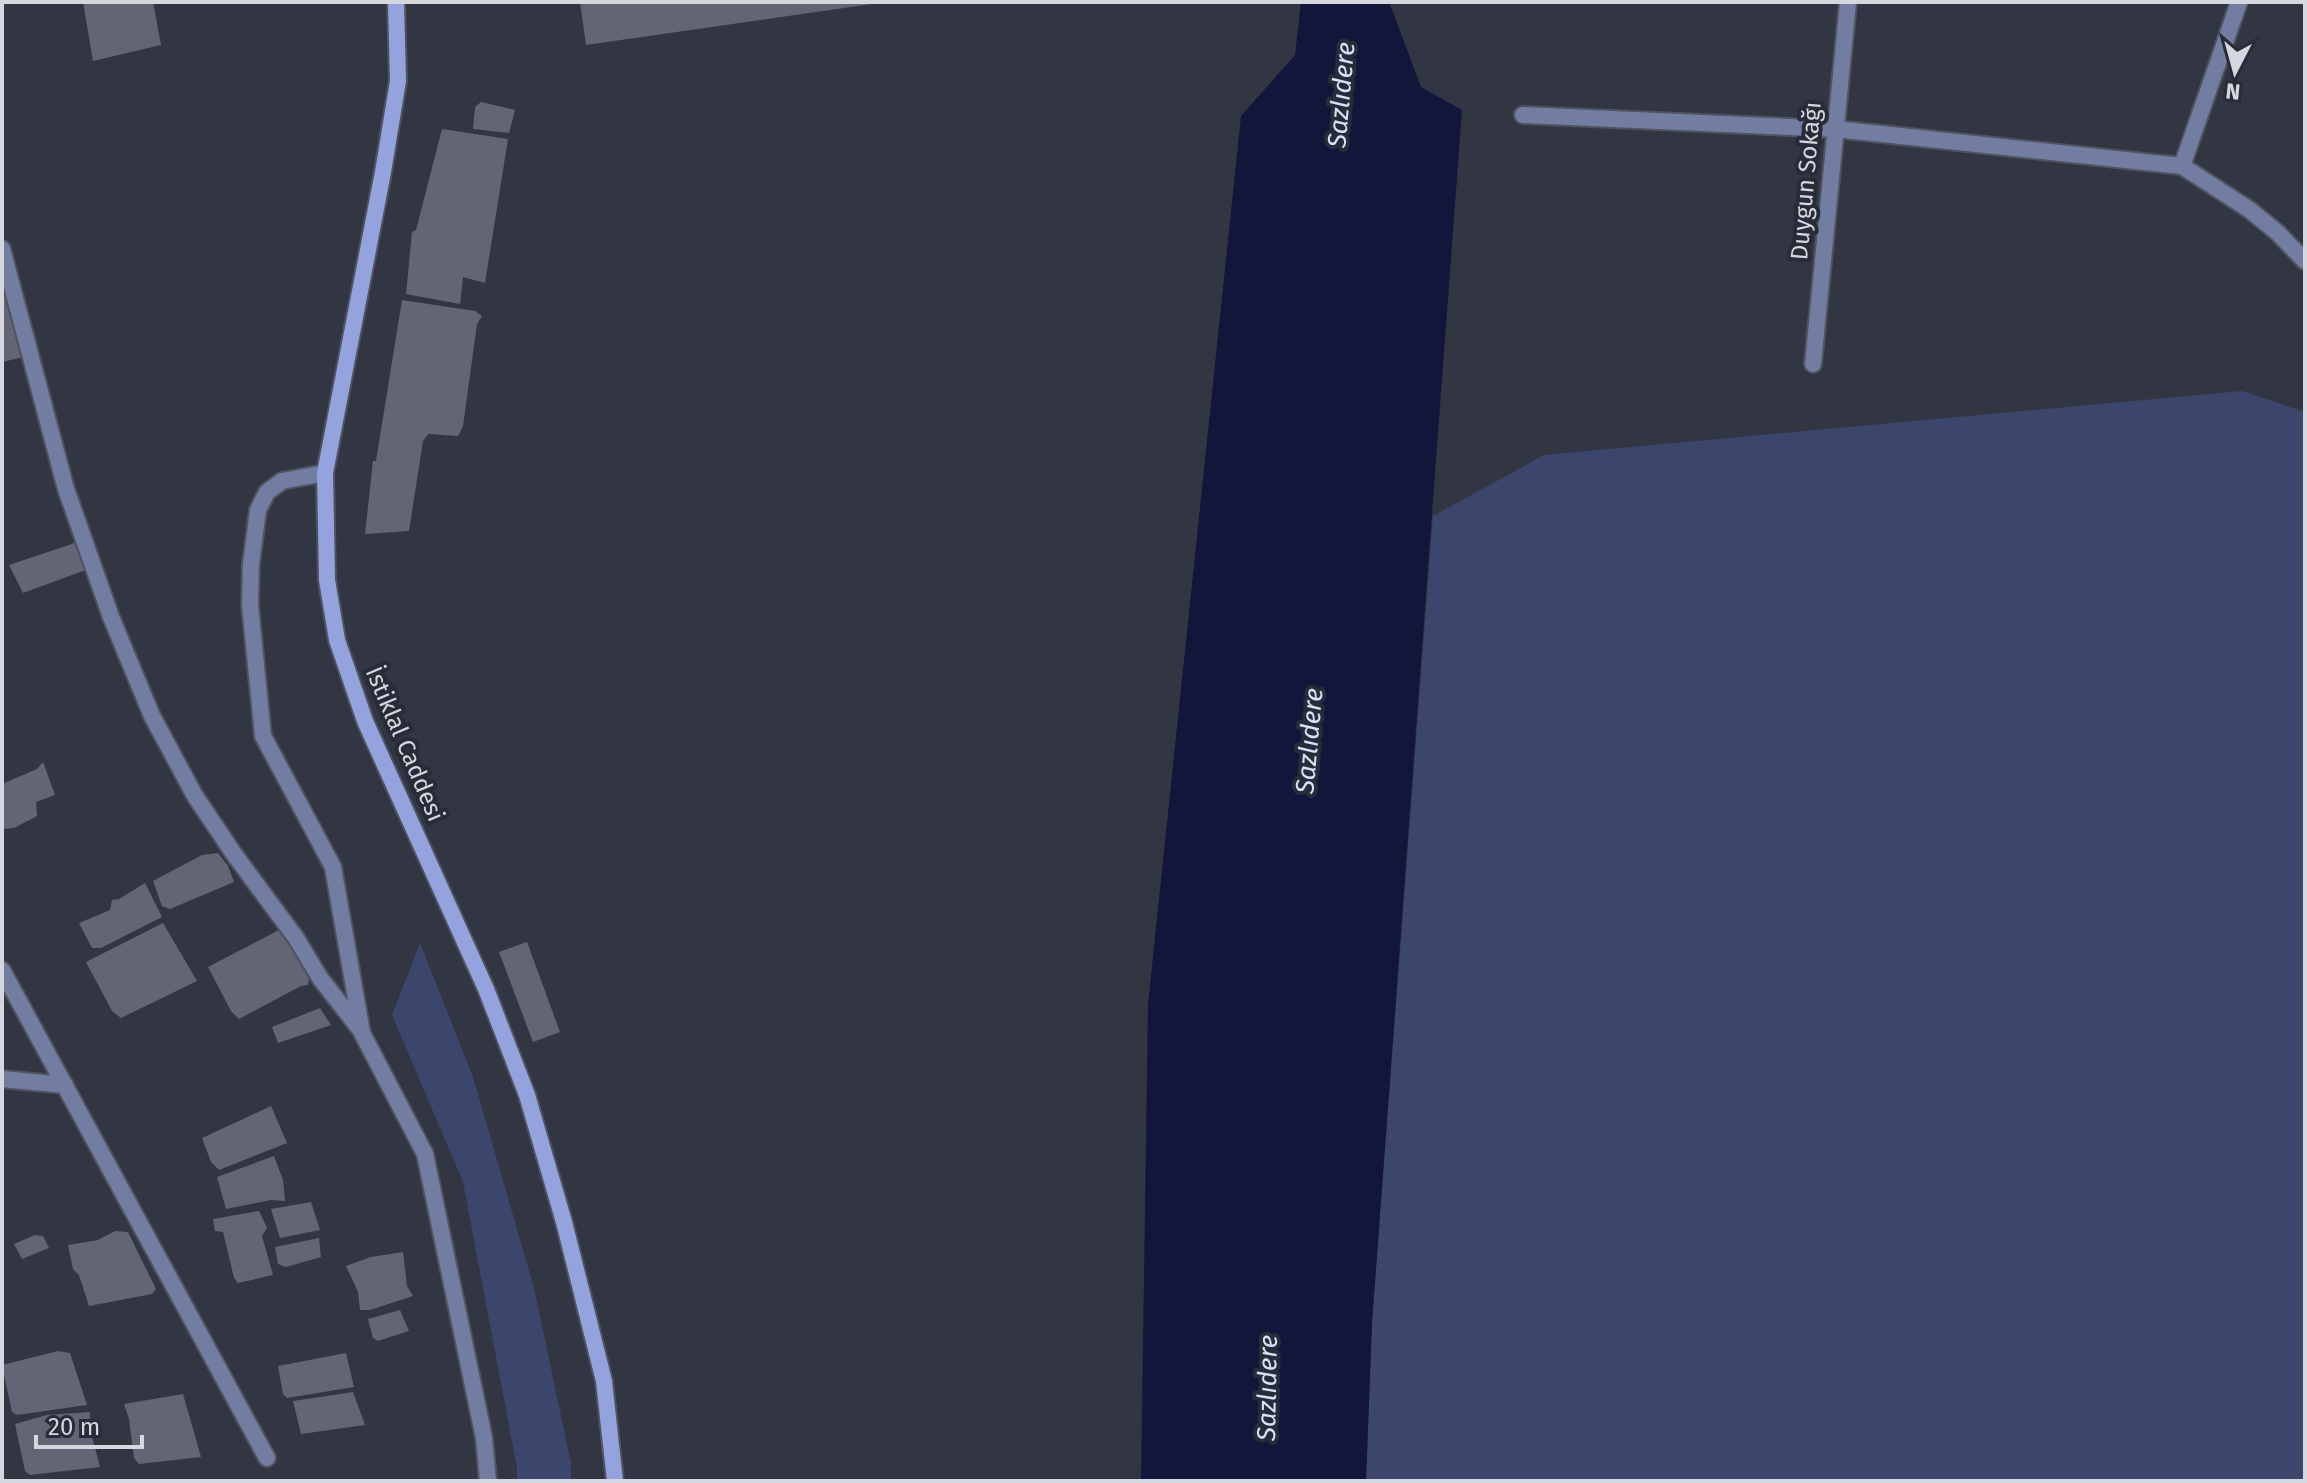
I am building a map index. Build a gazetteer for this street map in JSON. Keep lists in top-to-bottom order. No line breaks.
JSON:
{"streets":{"main road":["İstiklal Caddesi"],"street":["Duygun Sokağı"]},"water":["Sazlıdere"],"scale_bar":"20 m","north":"bottom"}
